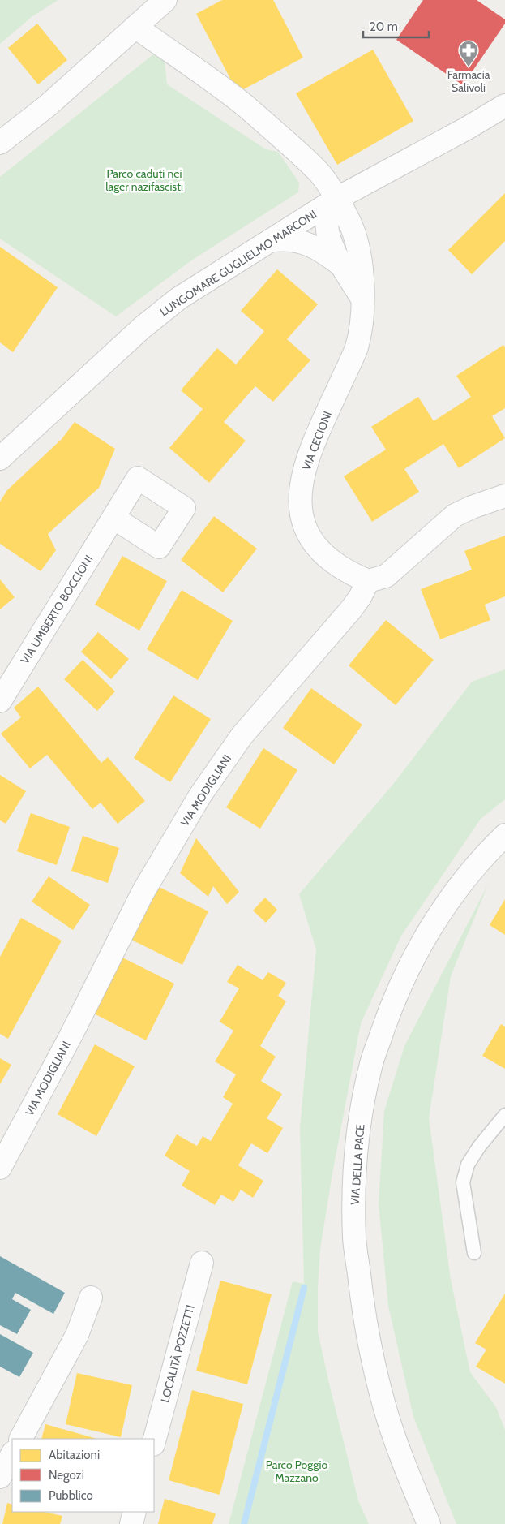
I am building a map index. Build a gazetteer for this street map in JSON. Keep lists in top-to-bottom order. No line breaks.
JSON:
{"streets":{"street":["LUNGOMARE GUGLIELMO MARCONI","VIA CECIONI","VIA UMBERTO BOCCIONI","VIA MODIGLIANI","VIA DELLA PACE","LOCALITÀ POZZETTI"]},"crossings":[["LUNGOMARE GUGLIELMO MARCONI","VIA CECIONI"],["VIA CECIONI","VIA MODIGLIANI"]],"parks":["Parco caduti nei lager nazifascisti","Parco Poggio Mazzano"],"places":{"pharmacy":["Farmacia Salivoli"]},"legend":["Abitazioni","Negozi","Pubblico"],"scale_bar":"20 m"}
